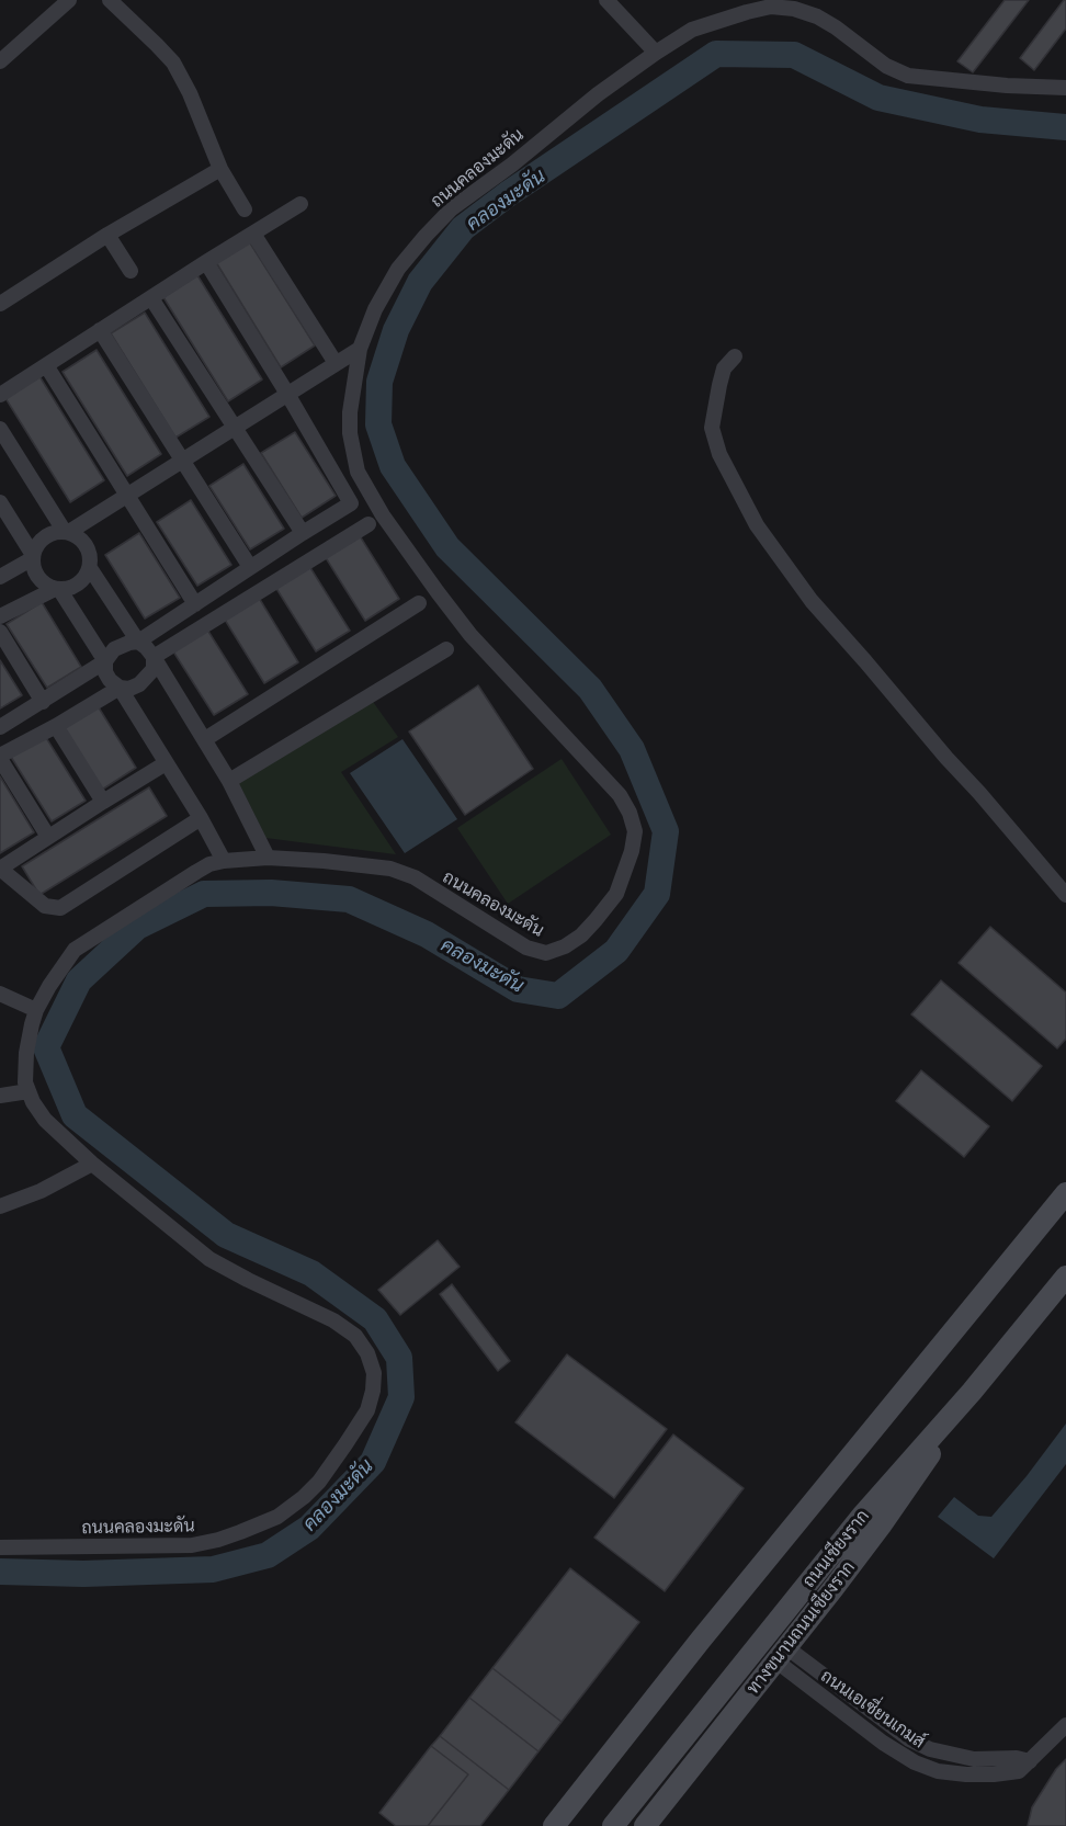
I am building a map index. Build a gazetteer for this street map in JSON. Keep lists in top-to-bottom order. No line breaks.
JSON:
{"streets":{"main road":["ถนนเชียงราก","ทางขนานถนนเชียงราก"],"street":["ถนนคลองมะดัน","ถนนเอเซี่ยนเกมส์"]},"crossings":[["ถนนเชียงราก","ทางขนานถนนเชียงราก"],["ทางขนานถนนเชียงราก","ถนนเอเซี่ยนเกมส์"]],"water":["คลองมะดัน"]}
